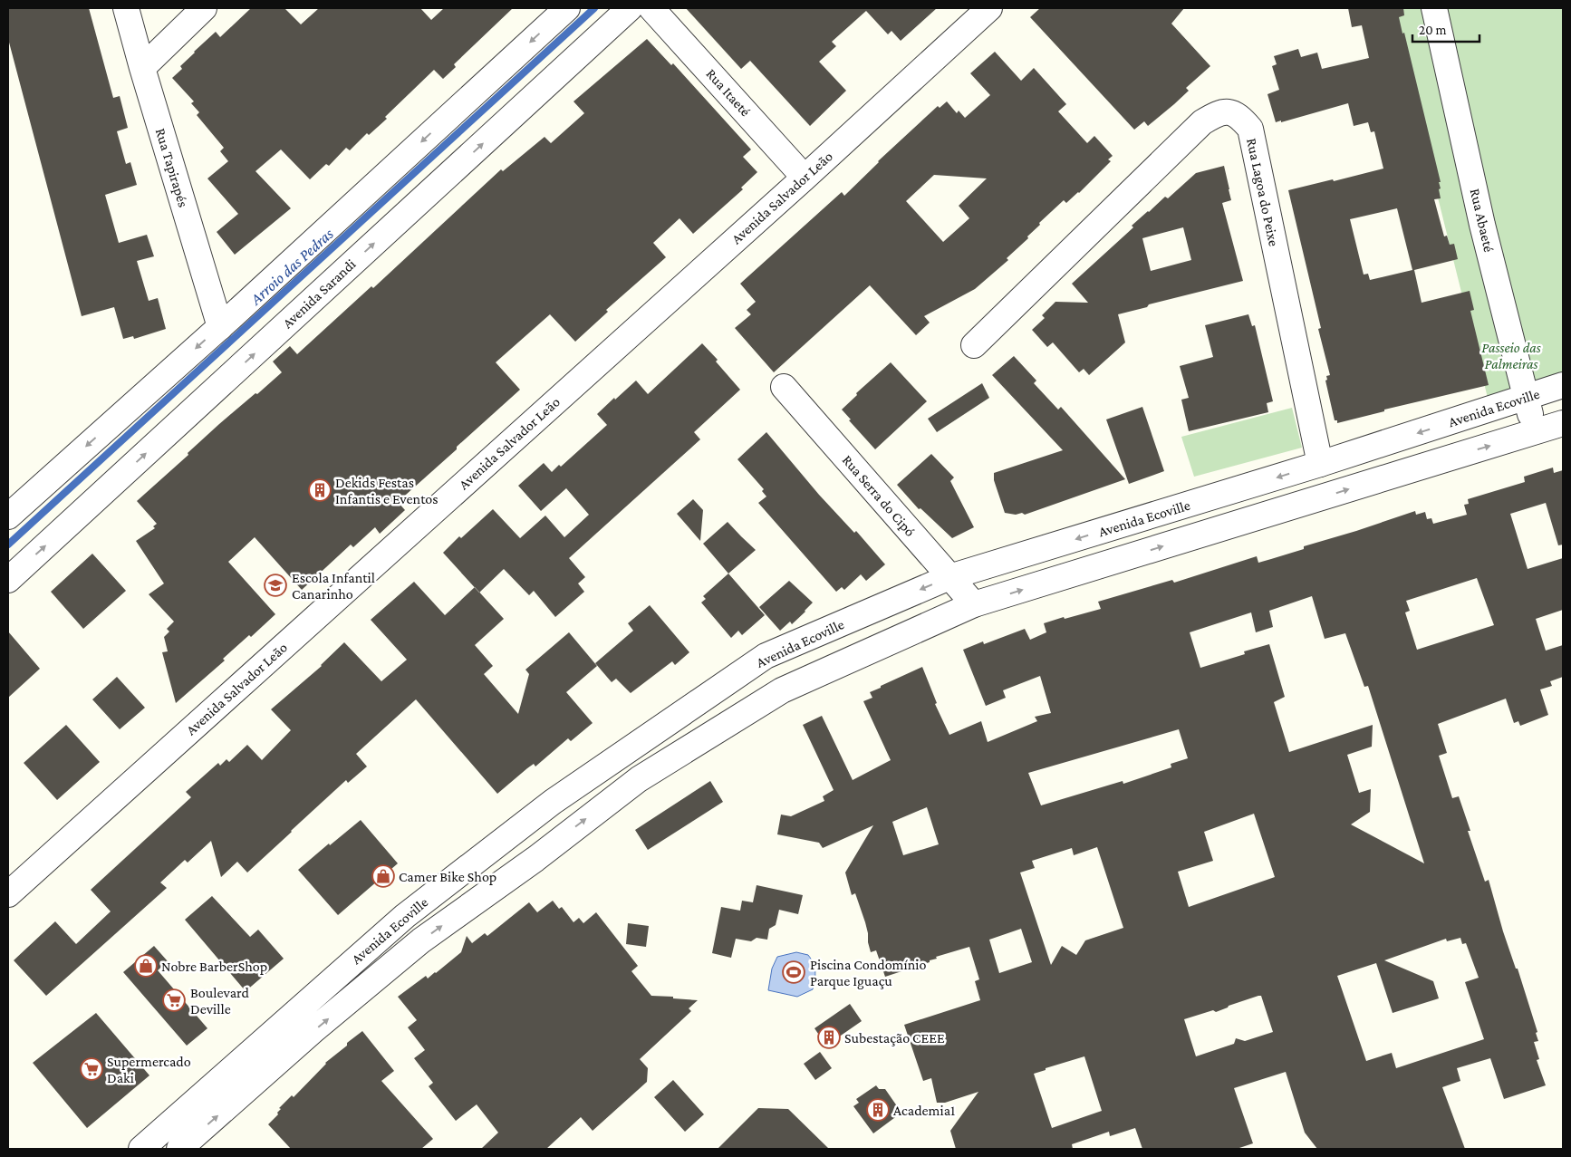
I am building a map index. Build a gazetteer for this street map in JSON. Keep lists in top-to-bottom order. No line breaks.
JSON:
{"streets":{"street":["Rua Itaeté","Rua Tapirapés","Rua Lagoa do Peixe","Avenida Salvador Leão","Rua Abaeté","Avenida Sarandi","Avenida Ecoville","Rua Serra do Cipó"]},"crossings":[["Rua Itaeté","Avenida Salvador Leão"],["Rua Lagoa do Peixe","Avenida Ecoville"],["Rua Abaeté","Avenida Ecoville"],["Avenida Ecoville","Rua Serra do Cipó"]],"water":["Arroio das Pedras"],"parks":["Passeio das Palmeiras"],"places":{"building":["Dekids Festas Infantis e Eventos","Subestação CEEE","Academia1"],"school or university":["Escola Infantil Canarinho"],"shop":["Camer Bike Shop","Nobre BarberShop"],"sports":["Piscina Condomínio Parque Iguaçu"],"supermarket":["Boulevard Deville","Supermercado Daki"]},"scale_bar":"20 m"}
